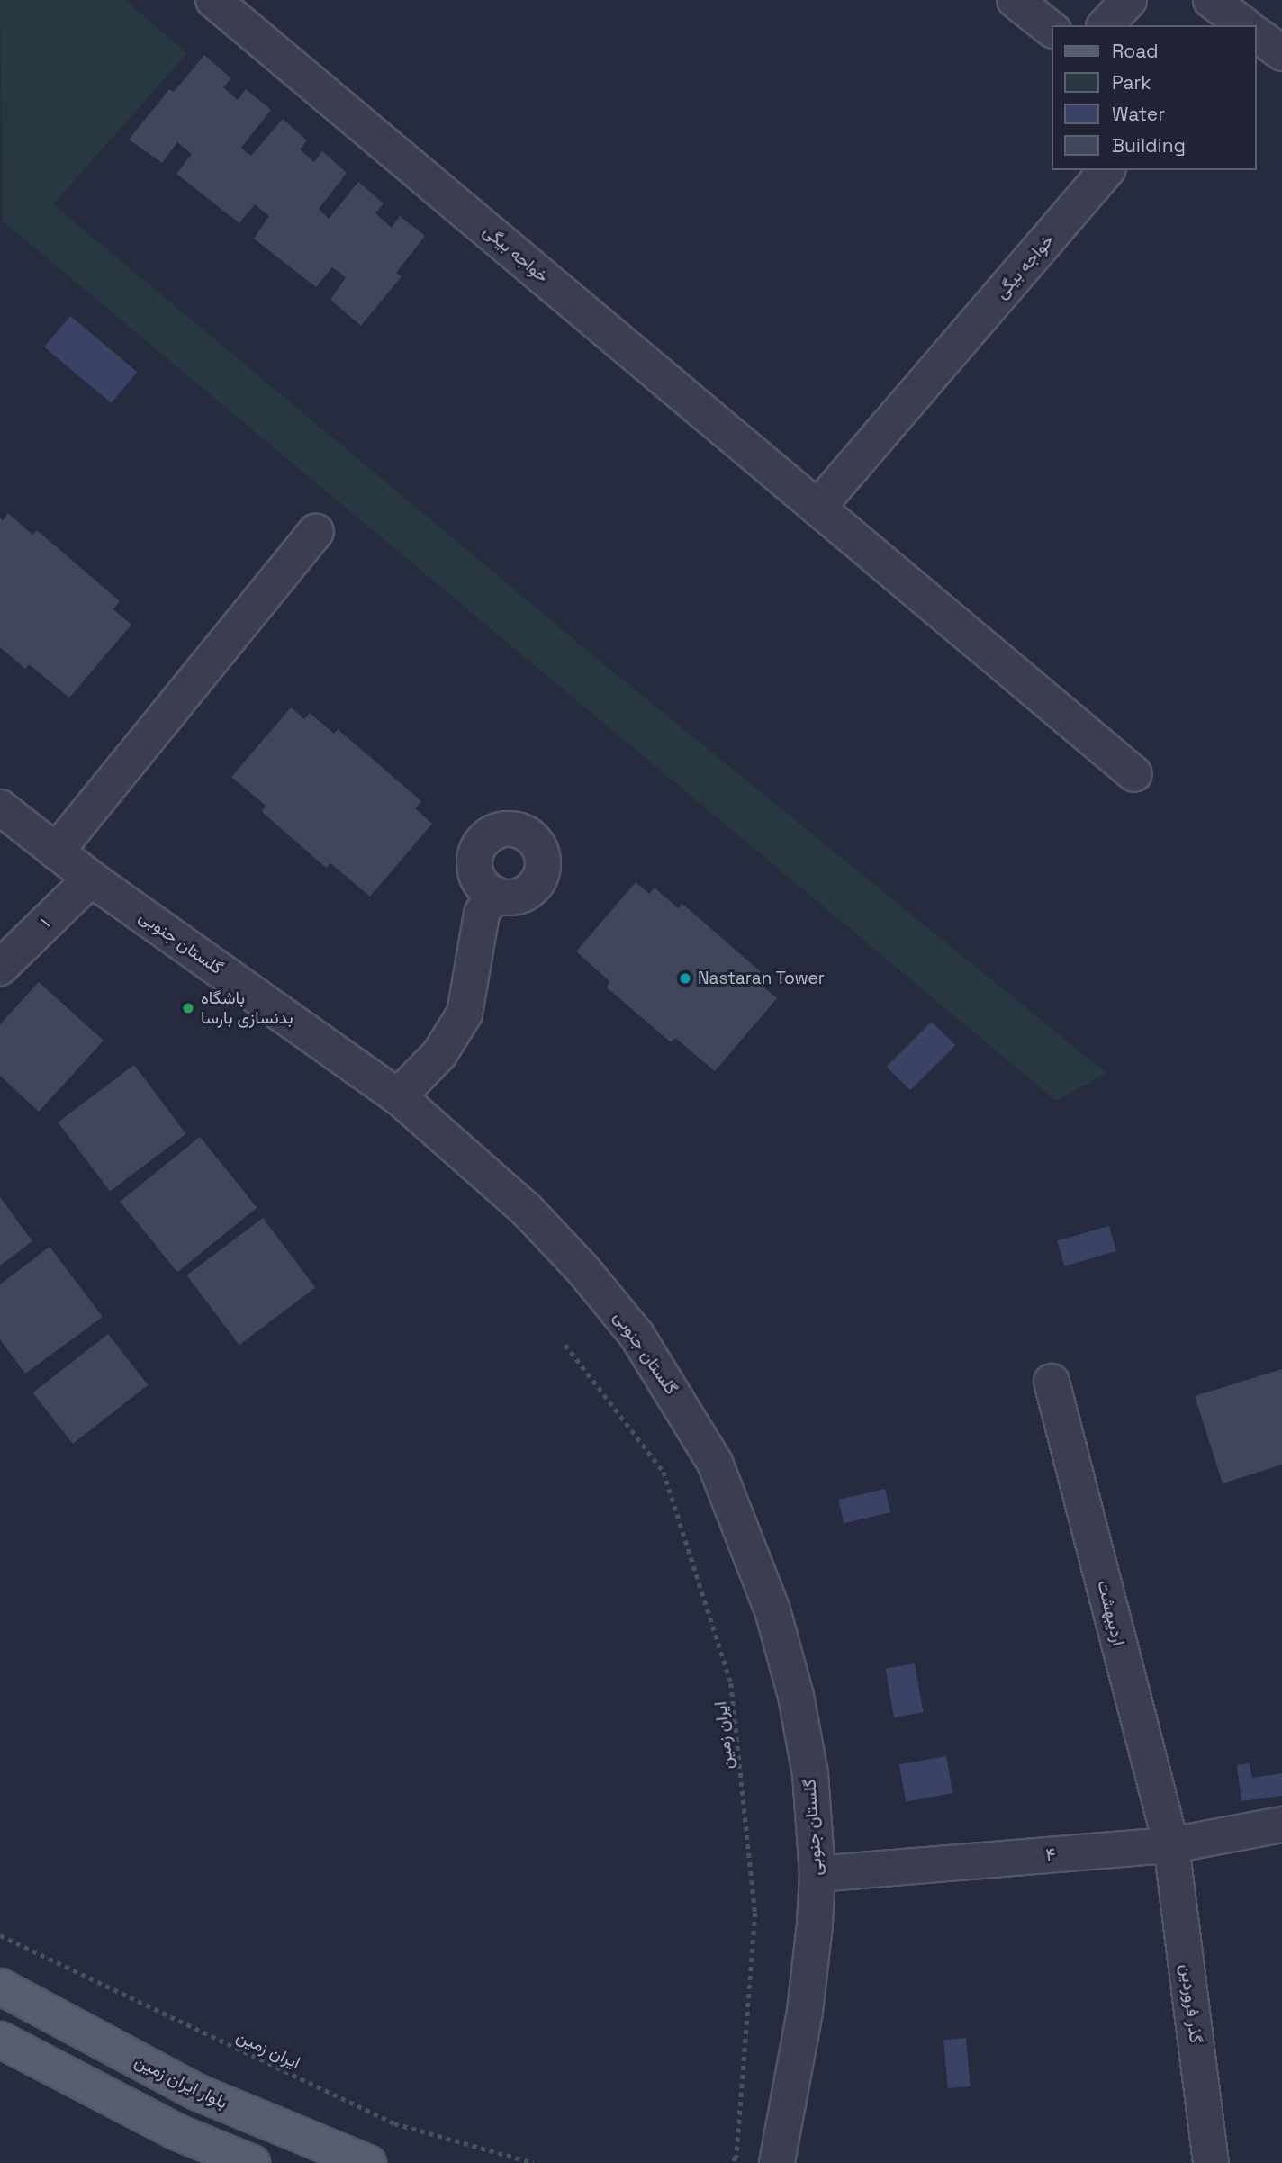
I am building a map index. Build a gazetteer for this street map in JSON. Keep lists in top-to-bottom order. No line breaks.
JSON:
{"streets":{"main road":["بلوار ایران زمین"],"street":["خواجه بیگی","۱","گلستان جنوبی","اردیبهشت","۴","گذر فروردین"],"path":["ایران زمین"]},"crossings":[["۱","گلستان جنوبی"],["گلستان جنوبی","۴"],["اردیبهشت","۴"],["اردیبهشت","گذر فروردین"],["۴","گذر فروردین"]],"places":["Nastaran Tower","باشگاه بدنسازی بارسا"],"legend":["Road","Park","Water","Building"]}
